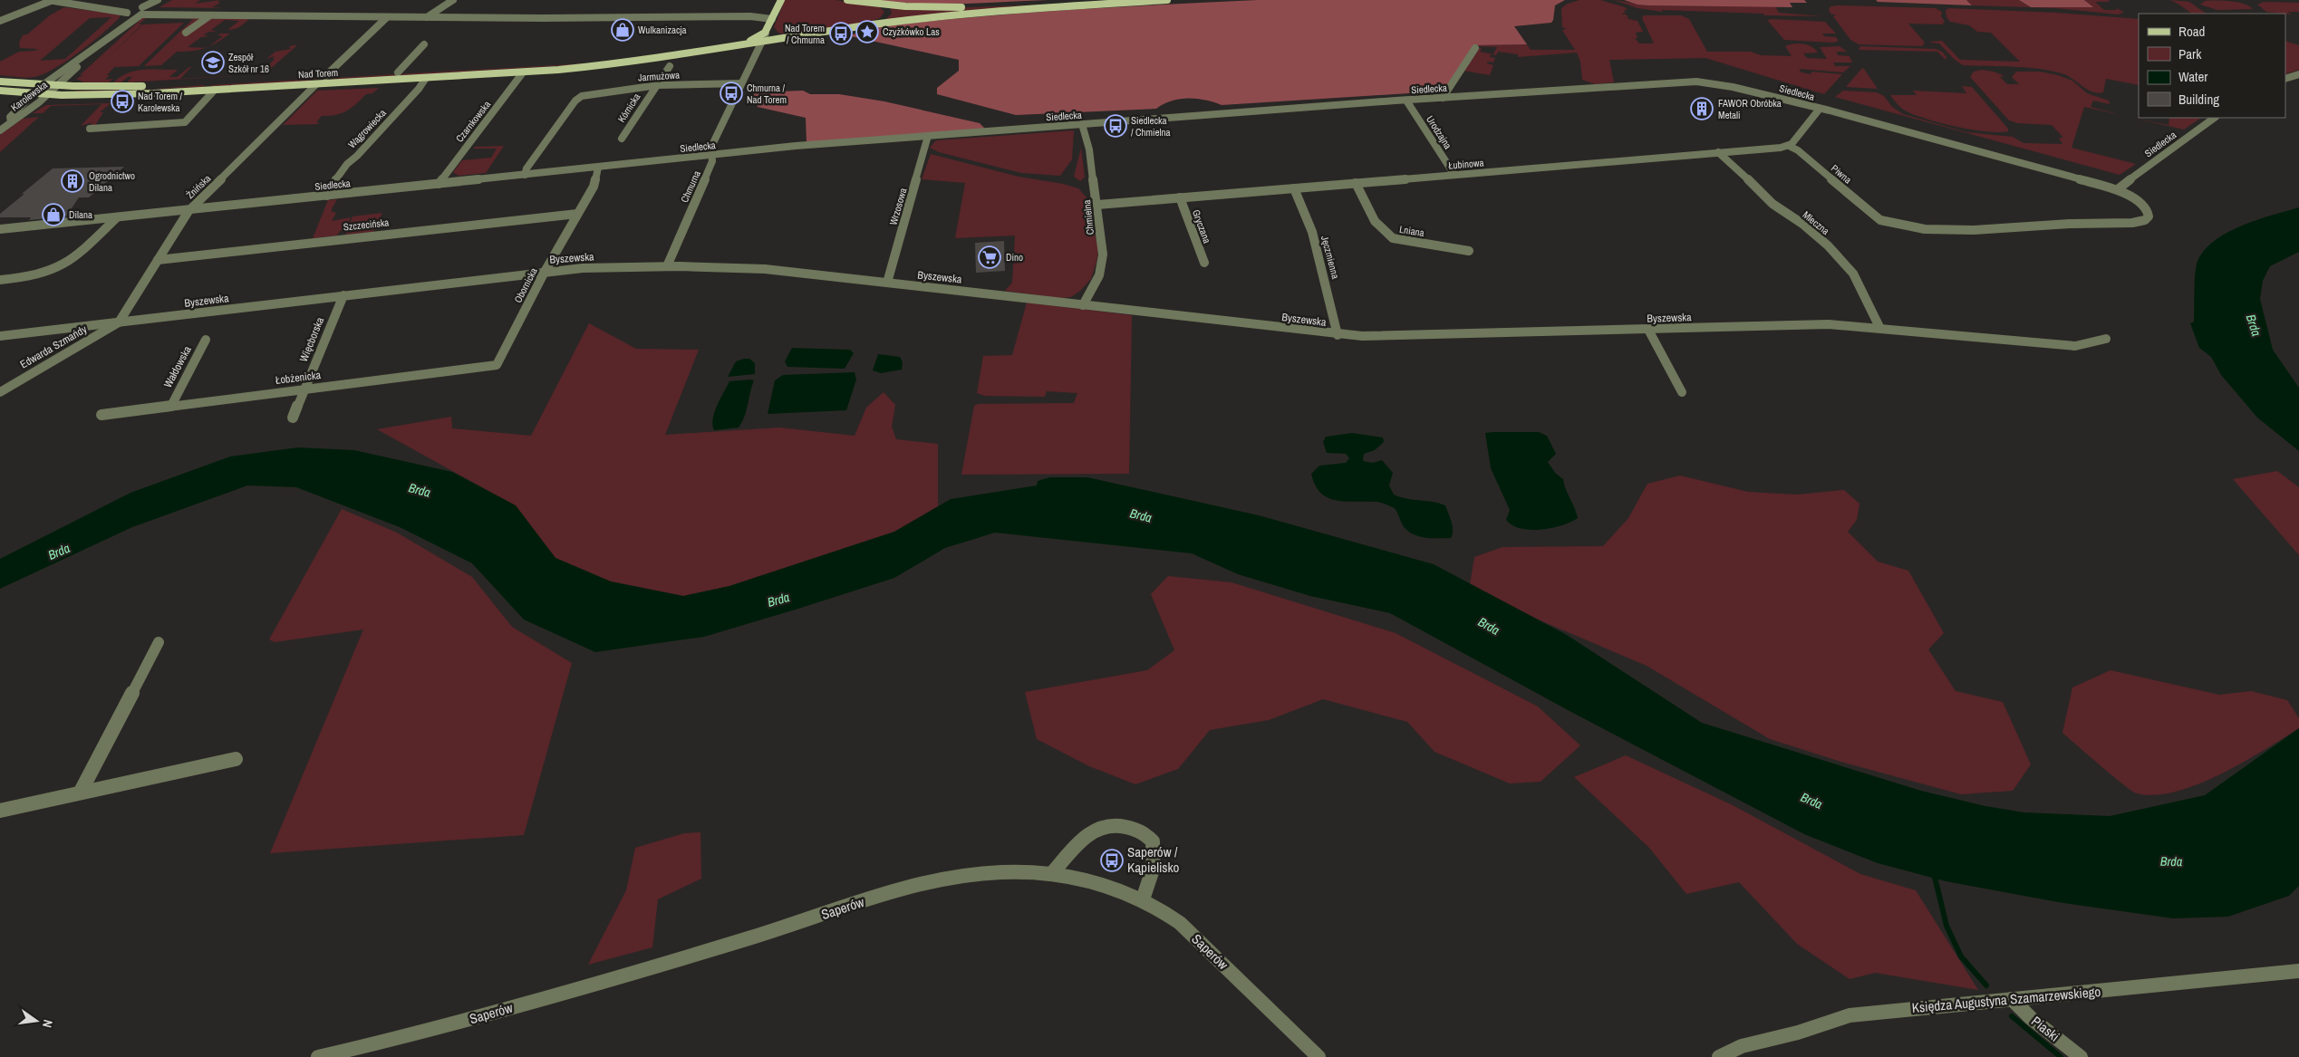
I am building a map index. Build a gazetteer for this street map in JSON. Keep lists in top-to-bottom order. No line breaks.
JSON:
{"streets":{"main road":["Nad Torem"],"street":["Jarmużowa","Siedlecka","Karolewska","Kórnicka","Czarnkowska","Wągrowiecka","Urodzajna","Łubinowa","Piwna","Żnińska","Chmurna","Wrzosowa","Chmielna","Mleczna","Szczecińska","Gryczana","Lniana","Jęczmienna","Byszewska","Obornicka","Więcborska","Edwarda Szmańdy","Wałdowska","Łobżenicka","Saperów","Księdza Augustyna Szamarzewskiego","Piaski"]},"crossings":[["Nad Torem","Karolewska"],["Nad Torem","Czarnkowska"],["Nad Torem","Wągrowiecka"],["Nad Torem","Żnińska"],["Nad Torem","Chmurna"],["Jarmużowa","Siedlecka"],["Jarmużowa","Kórnicka"],["Jarmużowa","Chmurna"],["Siedlecka","Czarnkowska"],["Siedlecka","Wągrowiecka"],["Siedlecka","Urodzajna"],["Siedlecka","Piwna"],["Siedlecka","Żnińska"],["Siedlecka","Chmurna"],["Siedlecka","Wrzosowa"],["Siedlecka","Chmielna"],["Siedlecka","Obornicka"],["Urodzajna","Łubinowa"],["Łubinowa","Piwna"],["Łubinowa","Chmielna"],["Łubinowa","Mleczna"],["Łubinowa","Gryczana"],["Łubinowa","Lniana"],["Łubinowa","Jęczmienna"],["Żnińska","Szczecińska"],["Żnińska","Byszewska"],["Żnińska","Edwarda Szmańdy"],["Chmurna","Byszewska"],["Wrzosowa","Byszewska"],["Chmielna","Byszewska"],["Mleczna","Byszewska"],["Szczecińska","Obornicka"],["Jęczmienna","Byszewska"],["Byszewska","Obornicka"],["Byszewska","Więcborska"],["Byszewska","Edwarda Szmańdy"],["Obornicka","Łobżenicka"],["Więcborska","Łobżenicka"],["Wałdowska","Łobżenicka"],["Księdza Augustyna Szamarzewskiego","Piaski"]],"water":["Brda"],"places":{"shop":["Wulkanizacja","Dilana"],"place":["Czyżkówko Las"],"bus stop":["Nad Torem / Chmurna","Chmurna / Nad Torem","Nad Torem / Karolewska","Siedlecka / Chmielna","Saperów / Kąpielisko"],"school or university":["Zespół Szkół nr 16"],"building":["FAWOR Obróbka Metali","Ogrodnictwo Dilana"],"supermarket":["Dino"]},"legend":["Road","Park","Water","Building"],"north":"right"}
